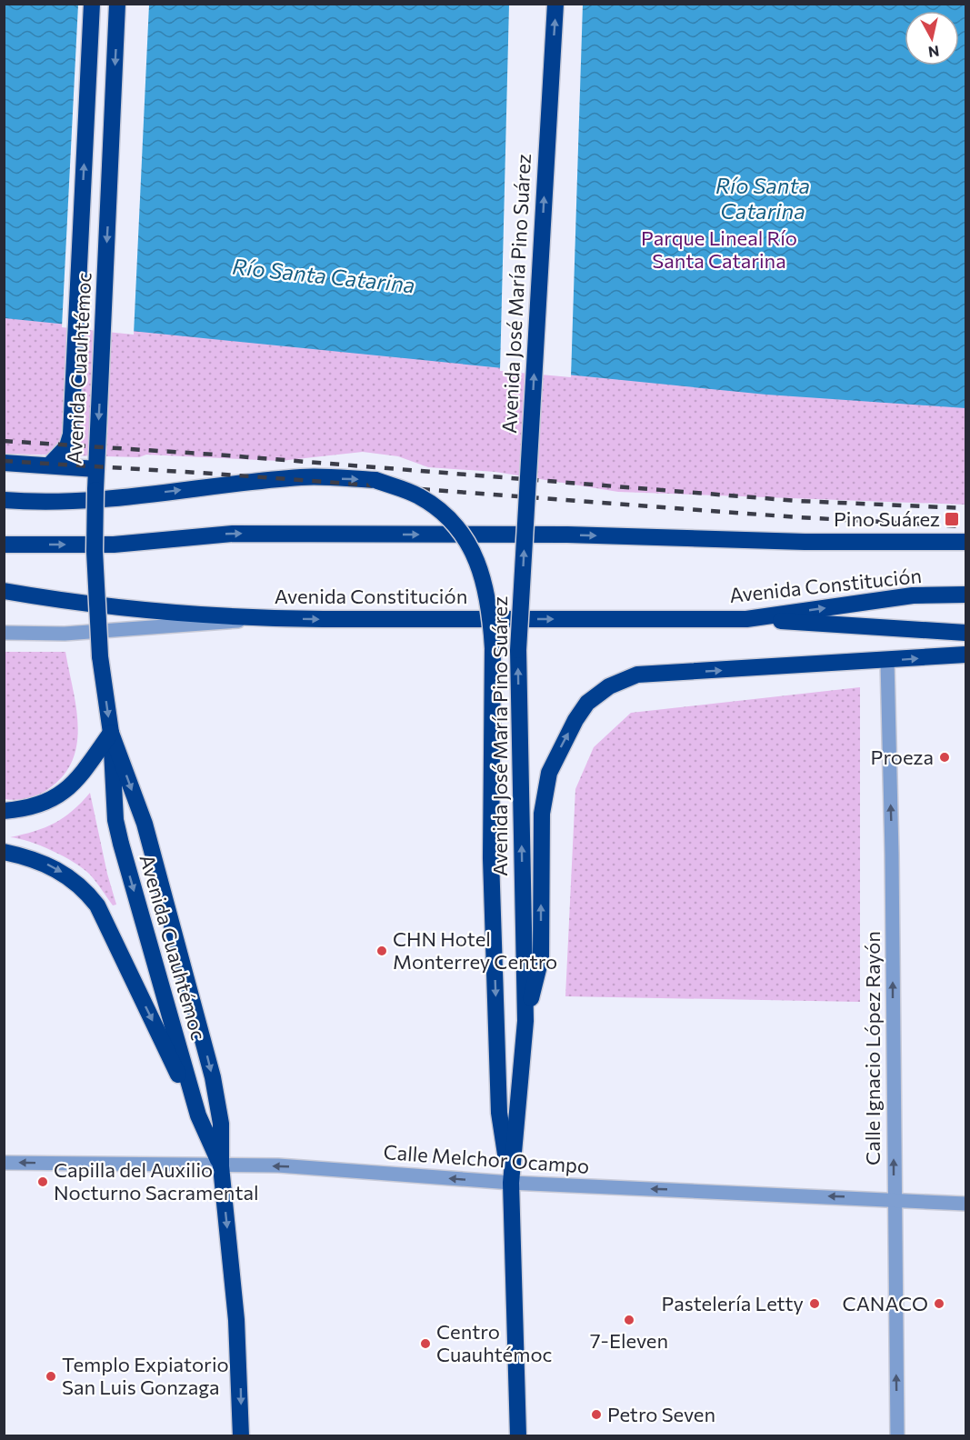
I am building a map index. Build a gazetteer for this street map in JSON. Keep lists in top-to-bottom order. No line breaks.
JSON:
{"streets":{"highway":["Avenida José María Pino Suárez","Avenida Cuauhtémoc","Avenida Constitución"],"street":["Calle Ignacio López Rayón","Calle Melchor Ocampo"]},"crossings":[["Avenida José María Pino Suárez","Calle Melchor Ocampo"],["Avenida Cuauhtémoc","Calle Melchor Ocampo"],["Calle Ignacio López Rayón","Calle Melchor Ocampo"]],"one_way":["Avenida José María Pino Suárez","Avenida Cuauhtémoc","Calle Ignacio López Rayón","Calle Melchor Ocampo"],"water":["Río Santa Catarina"],"parks":["Parque Lineal Río Santa Catarina"],"places":{"transit":["Pino Suárez"],"other":["Proeza","CHN Hotel Monterrey Centro","Capilla del Auxilio Nocturno Sacramental","Pastelería Letty","CANACO","7-Eleven","Centro Cuauhtémoc","Templo Expiatorio San Luis Gonzaga","Petro Seven"]},"north":"bottom"}
